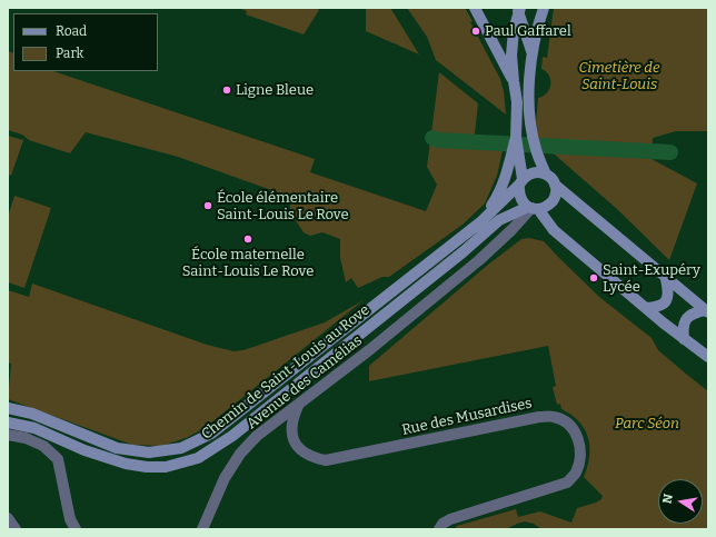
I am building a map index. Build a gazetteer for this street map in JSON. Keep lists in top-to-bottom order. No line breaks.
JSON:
{"streets":{"main road":["Chemin de Saint-Louis au Rove"],"street":["Avenue des Camélias","Rue des Musardises"]},"crossings":[["Chemin de Saint-Louis au Rove","Avenue des Camélias"],["Avenue des Camélias","Rue des Musardises"]],"parks":["Cimetière de Saint-Louis","Parc Séon"],"places":["Paul Gaffarel","Ligne Bleue","École élémentaire Saint-Louis Le Rove","École maternelle Saint-Louis Le Rove","Saint-Exupéry Lycée"],"legend":["Road","Park"],"north":"left"}
